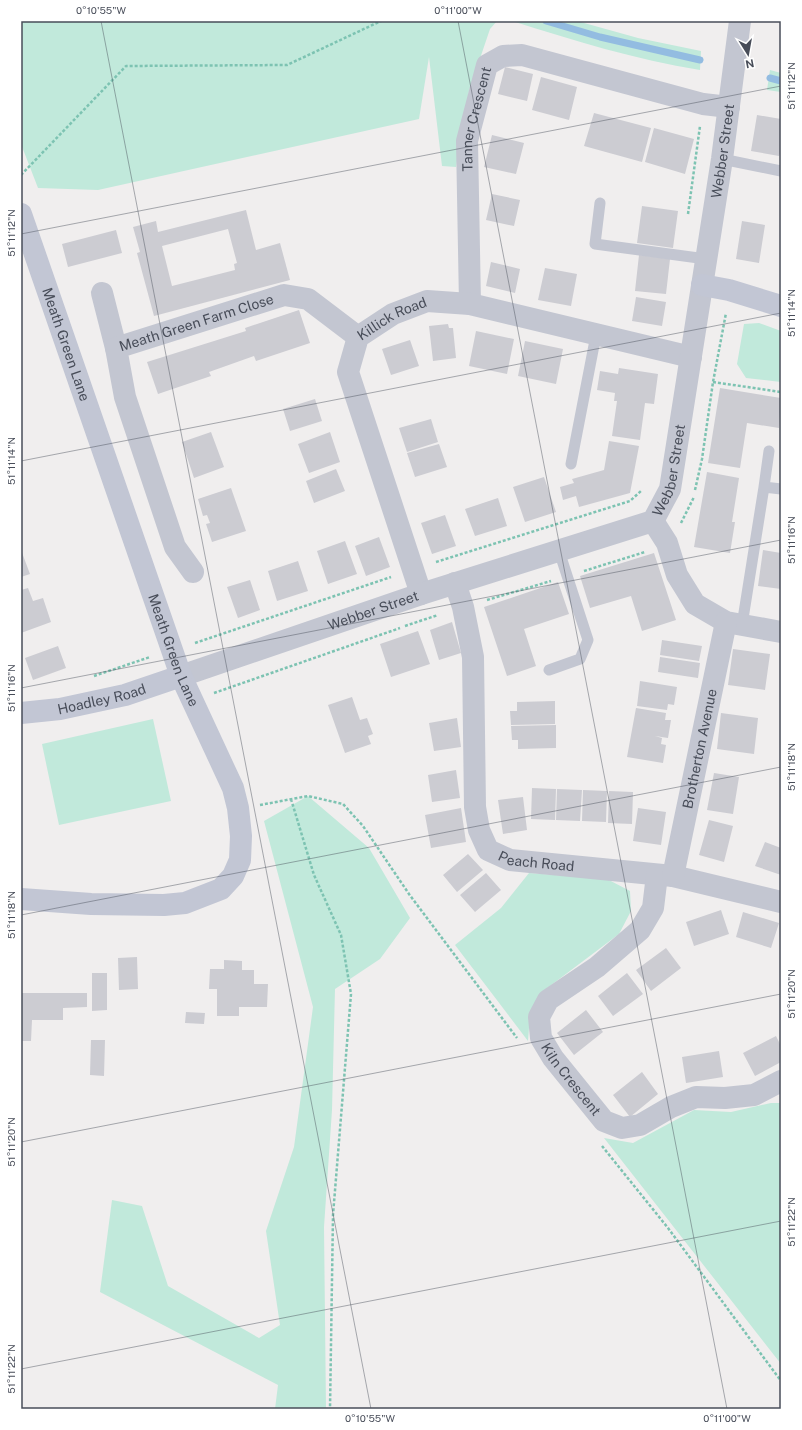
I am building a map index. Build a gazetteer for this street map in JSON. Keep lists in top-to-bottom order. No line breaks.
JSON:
{"streets":{"street":["Tanner Crescent","Webber Street","Killick Road","Meath Green Farm Close","Meath Green Lane","Hoadley Road","Brotherton Avenue","Peach Road","Kiln Crescent"]},"crossings":[["Tanner Crescent","Webber Street"],["Tanner Crescent","Killick Road"],["Webber Street","Killick Road"],["Webber Street","Meath Green Lane"],["Webber Street","Hoadley Road"],["Webber Street","Peach Road"],["Killick Road","Meath Green Farm Close"],["Meath Green Lane","Hoadley Road"],["Brotherton Avenue","Peach Road"],["Brotherton Avenue","Kiln Crescent"],["Peach Road","Kiln Crescent"]],"north":"bottom","coordinates":["0°10'55\"W","0°11'00\"W","51°11'12\"N","51°11'14\"N","51°11'16\"N","51°11'18\"N","51°11'20\"N","51°11'22\"N"]}
